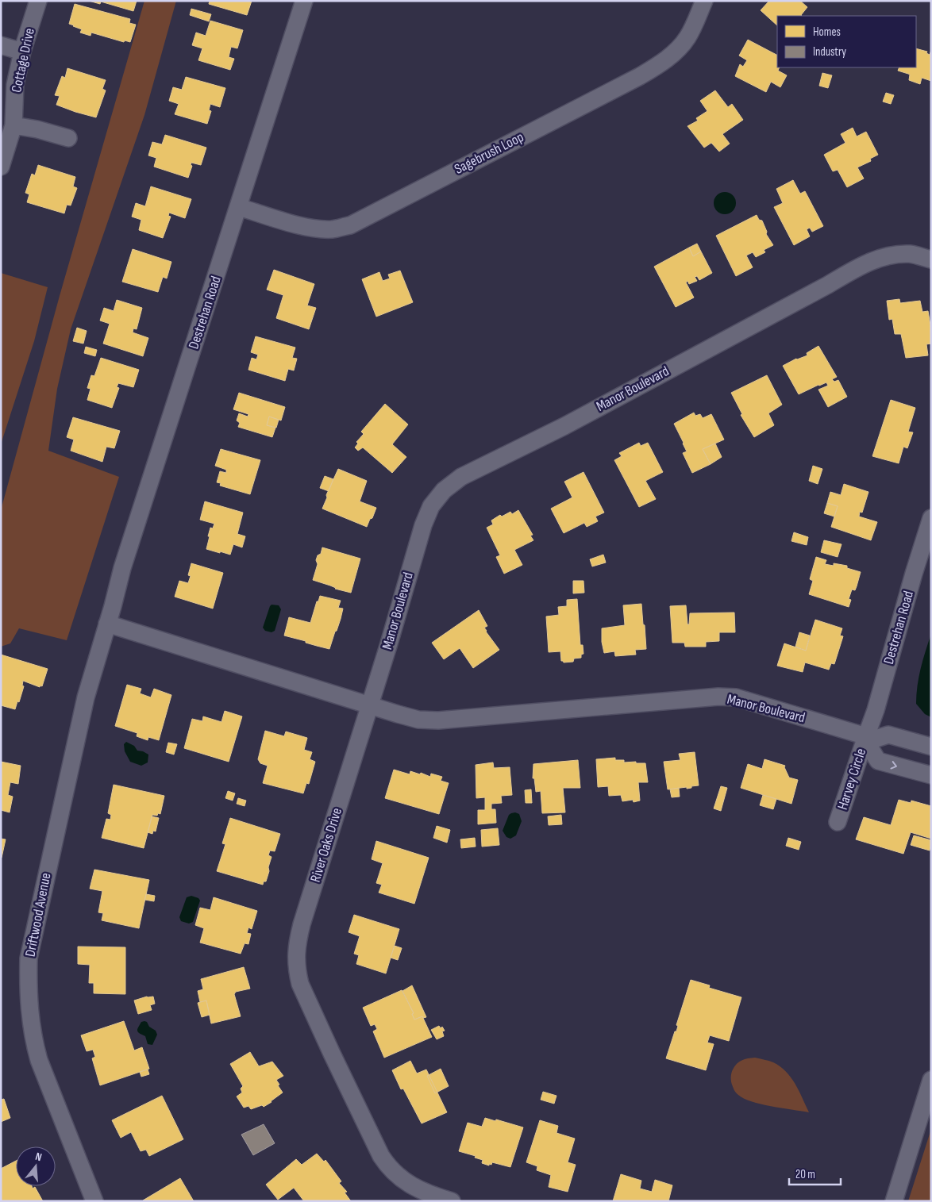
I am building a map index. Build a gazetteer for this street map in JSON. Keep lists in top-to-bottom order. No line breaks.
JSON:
{"streets":{"street":["Cottage Drive","Sagebrush Loop","Destrehan Road","Manor Boulevard","Harvey Circle","River Oaks Drive","Driftwood Avenue"]},"crossings":[["Sagebrush Loop","Destrehan Road"],["Destrehan Road","Manor Boulevard"],["Destrehan Road","Harvey Circle"],["Destrehan Road","Driftwood Avenue"],["Manor Boulevard","Harvey Circle"],["Manor Boulevard","River Oaks Drive"]],"legend":["Homes","Industry"],"scale_bar":"20 m","north":"top"}
